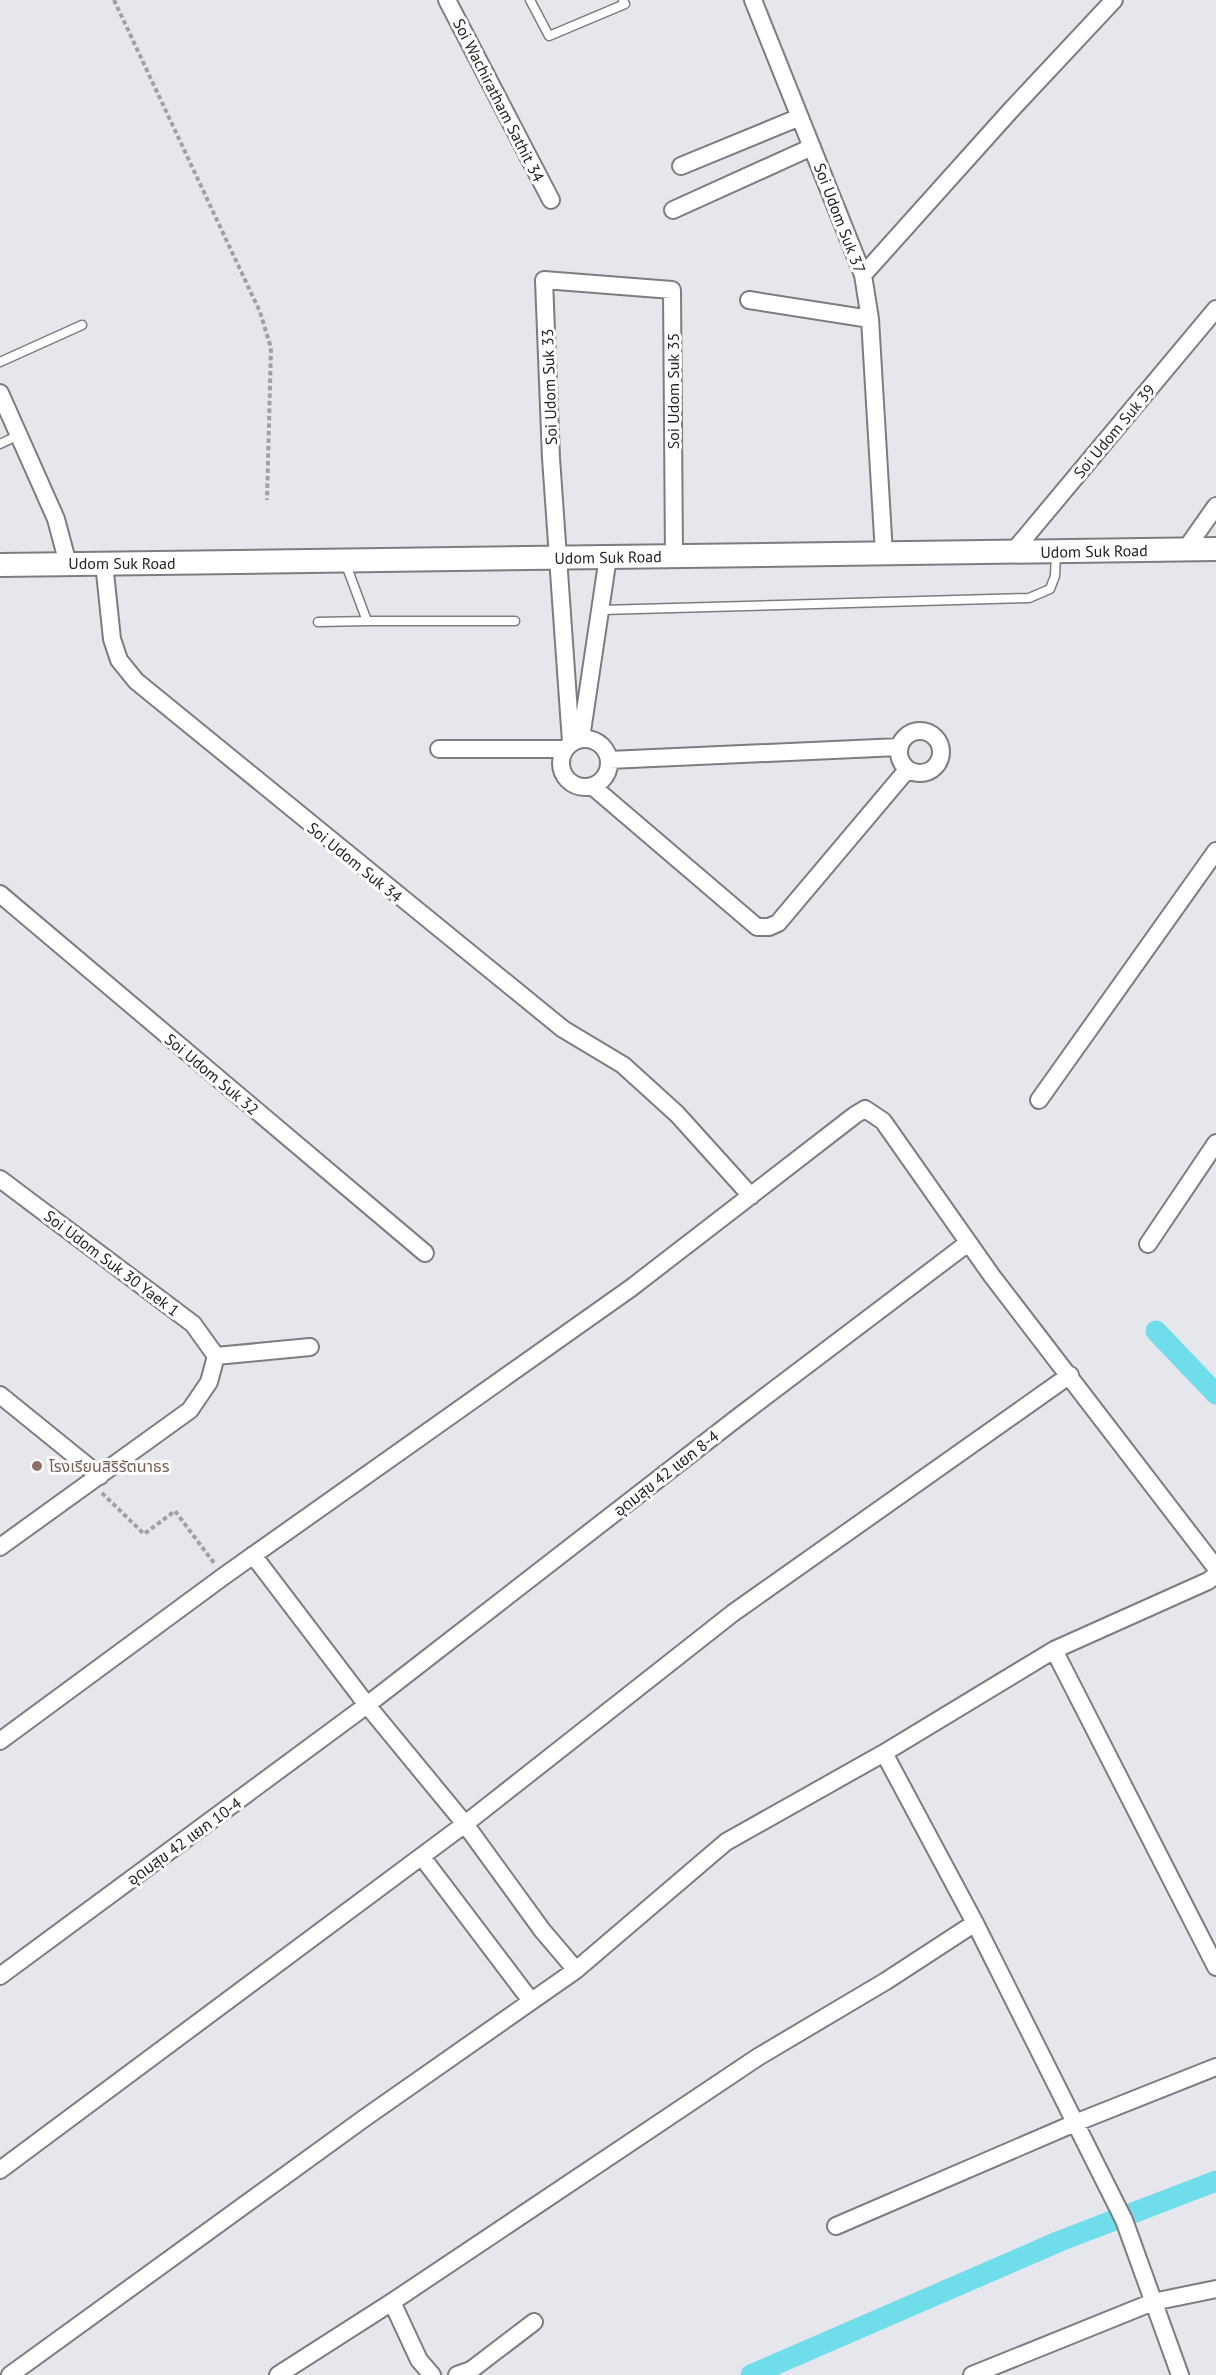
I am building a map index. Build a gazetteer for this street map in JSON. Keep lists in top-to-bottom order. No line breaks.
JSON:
{"streets":{"main road":["Udom Suk Road"],"street":["Soi Wachiratham Sathit 34","Soi Udom Suk 37","Soi Udom Suk 33","Soi Udom Suk 35","Soi Udom Suk 39","Soi Udom Suk 34","Soi Udom Suk 32","Soi Udom Suk 30 Yaek 1","อุดมสุข 42 แยก 8-4","อุดมสุข 42 แยก 10-4"]},"crossings":[["Soi Udom Suk 37","Udom Suk Road"],["Soi Udom Suk 33","Soi Udom Suk 35"],["Soi Udom Suk 33","Udom Suk Road"],["Soi Udom Suk 35","Udom Suk Road"],["Soi Udom Suk 39","Udom Suk Road"],["Udom Suk Road","Soi Udom Suk 34"],["อุดมสุข 42 แยก 8-4","อุดมสุข 42 แยก 10-4"]],"places":["โรงเรียนสิริรัตนาธร"]}
